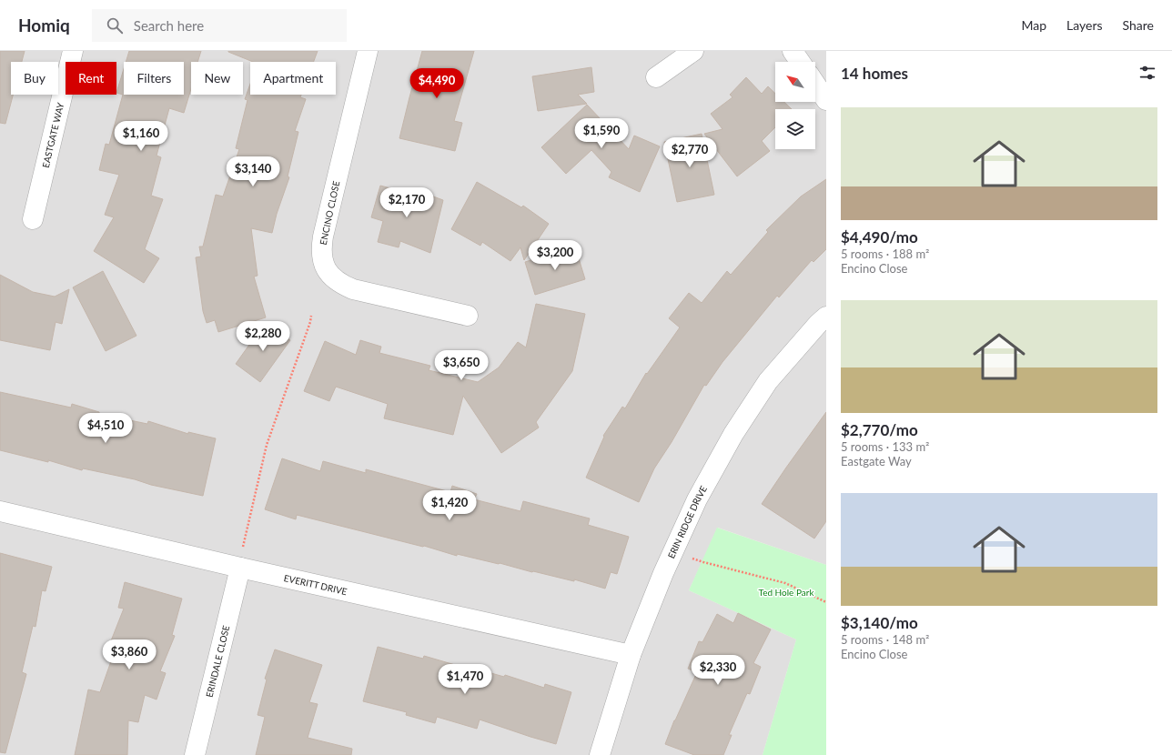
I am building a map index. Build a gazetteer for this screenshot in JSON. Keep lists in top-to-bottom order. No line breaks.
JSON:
{"streets":{"street":["EASTGATE WAY","ENCINO CLOSE","ERIN RIDGE DRIVE","EVERITT DRIVE","ERINDALE CLOSE"]},"crossings":[["ERIN RIDGE DRIVE","EVERITT DRIVE"],["EVERITT DRIVE","ERINDALE CLOSE"]],"parks":["Ted Hole Park"],"north":"top left","page":{"header":"Homiq","search":"Search here","nav":["Map","Layers","Share"],"heading":"14 homes","chip":["Buy","Rent","Filters","New","Apartment"],"price":["$4,490","$1,590","$1,160","$2,770","$3,140","$2,170","$3,200","$2,280","$3,650","$4,510","$1,420","$3,860","$2,330","$1,470"],"list":[{"name":"$4,490/mo","note":"5 rooms · 188 m² · Encino Close"},{"name":"$2,770/mo","note":"5 rooms · 133 m² · Eastgate Way"},{"name":"$3,140/mo","note":"5 rooms · 148 m² · Encino Close"}]}}
